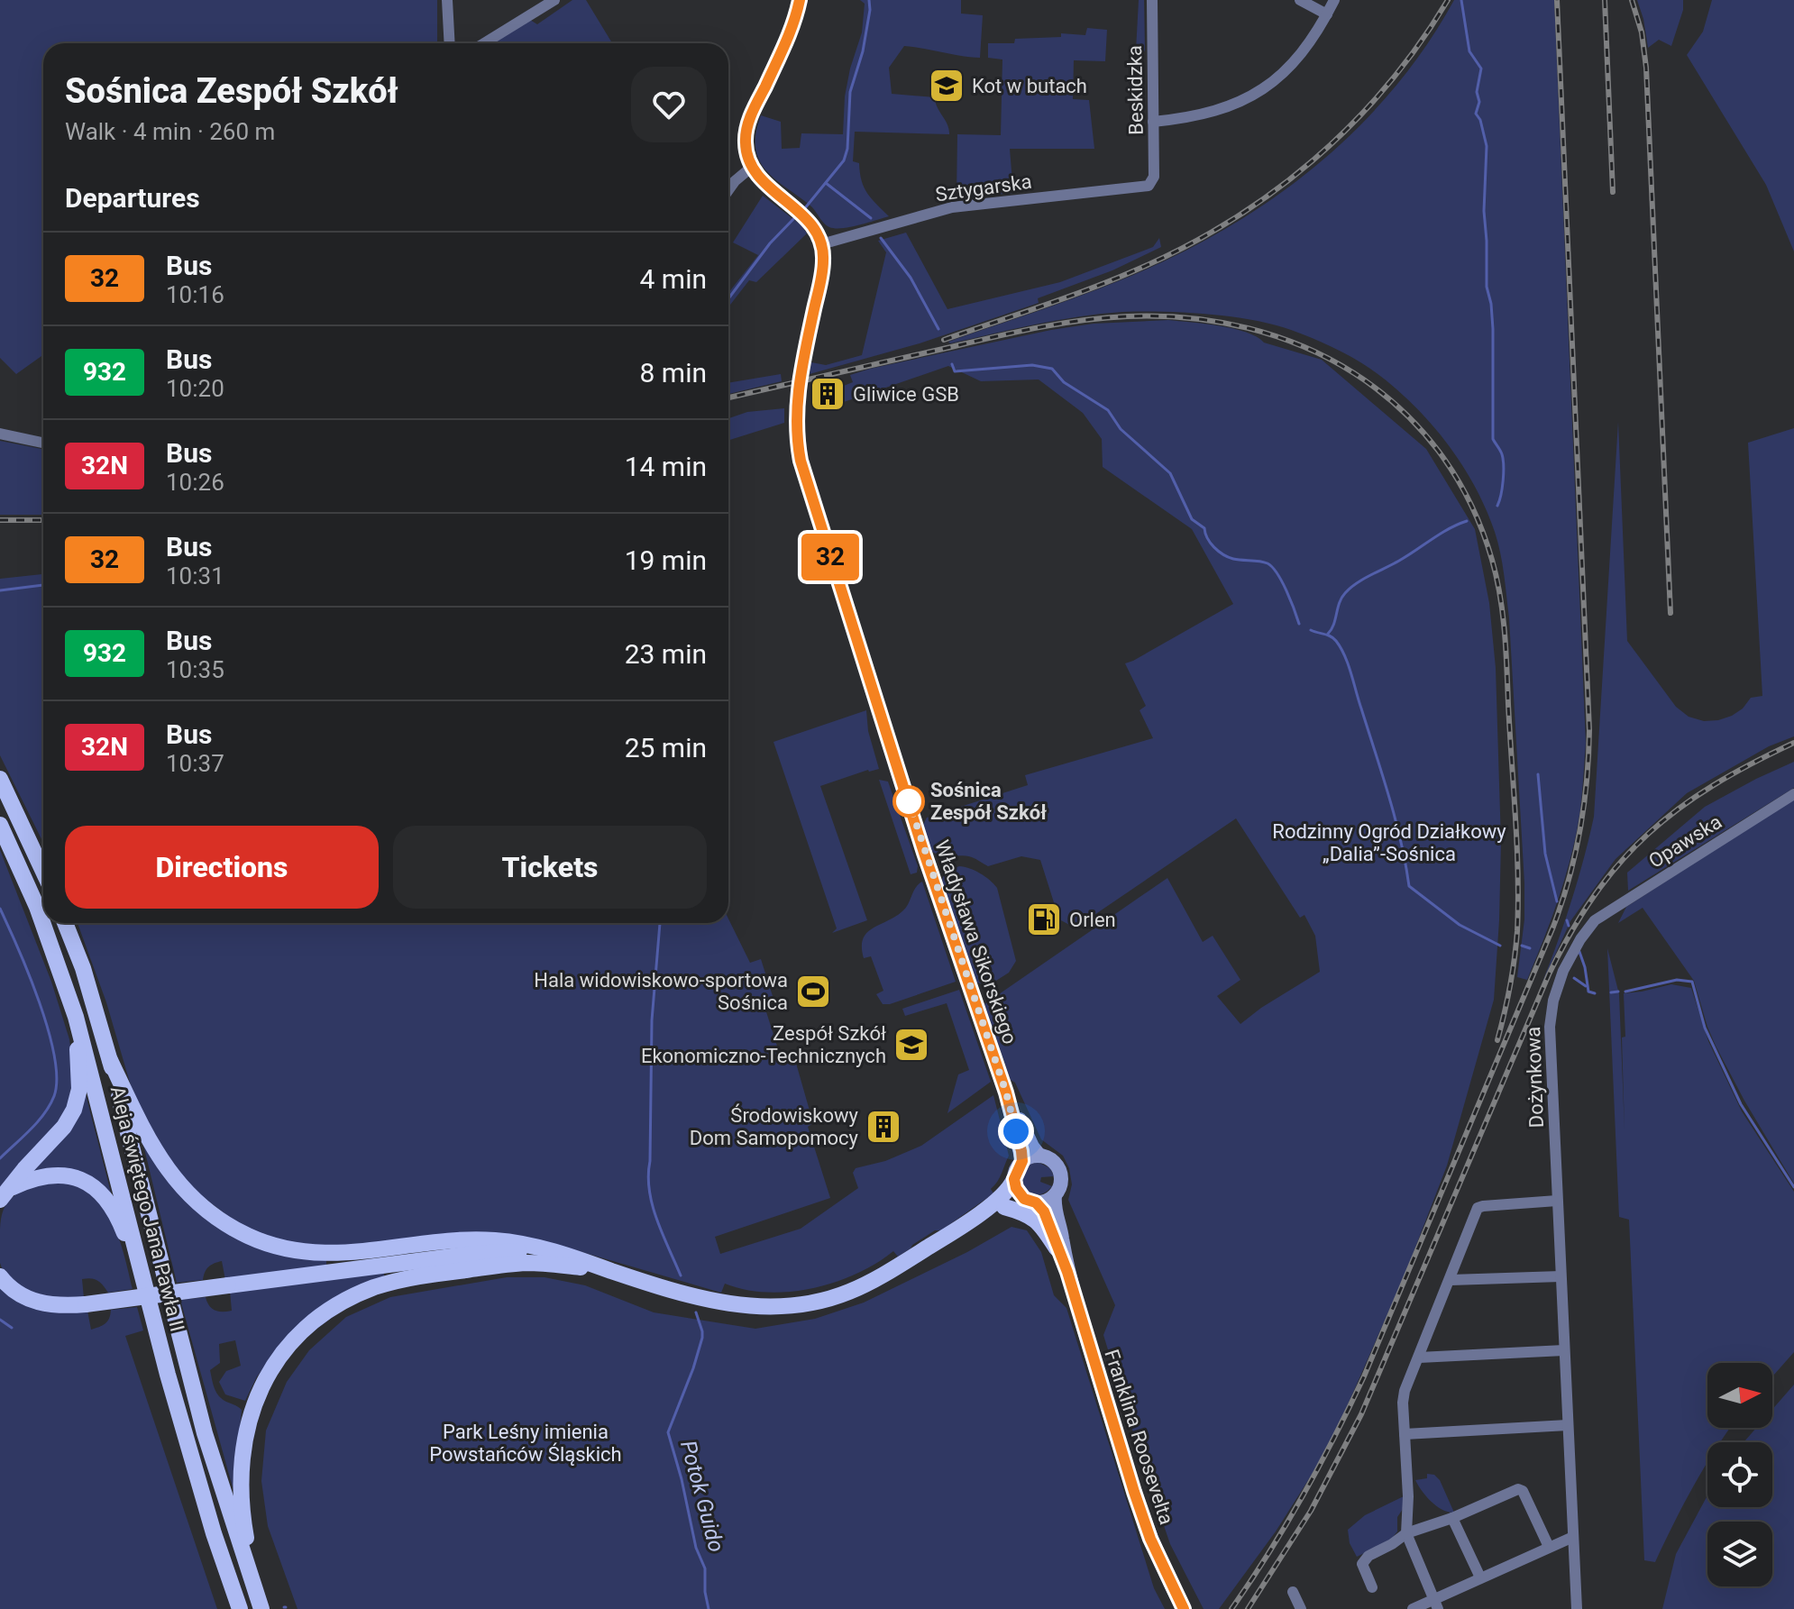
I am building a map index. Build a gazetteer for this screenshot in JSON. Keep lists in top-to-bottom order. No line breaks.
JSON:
{"streets":{"main road":["Aleja świętego Jana Pawła II"],"street":["Beskidzka","Sztygarska","Opawska","Władysława Sikorskiego","Dożynkowa","Franklina Roosevelta"]},"crossings":[["Beskidzka","Sztygarska"],["Sztygarska","Władysława Sikorskiego"],["Opawska","Dożynkowa"],["Władysława Sikorskiego","Franklina Roosevelta"]],"water":["Potok Guido"],"parks":["Rodzinny Ogród Działkowy „Dalia”-Sośnica","Park Leśny imienia Powstańców Śląskich"],"places":{"school or university":["Kot w butach","Zespół Szkół Ekonomiczno-Technicznych"],"building":["Gliwice GSB","Środowiskowy Dom Samopomocy"],"other":["Sośnica Zespół Szkół"],"fuel station":["Orlen"],"sports":["Hala widowiskowo-sportowa Sośnica"]},"lines":["bus line 32"],"north":"right","page":{"on_map":"32","heading":[["Sośnica Zespół Szkół","Walk · 4 min · 260 m"],"Departures"],"list":[{"mark":"32","name":"Bus","note":"10:16","value":"4 min"},{"mark":"932","name":"Bus","note":"10:20","value":"8 min"},{"mark":"32N","name":"Bus","note":"10:26","value":"14 min"},{"mark":"32","name":"Bus","note":"10:31","value":"19 min"},{"mark":"932","name":"Bus","note":"10:35","value":"23 min"},{"mark":"32N","name":"Bus","note":"10:37","value":"25 min"}],"buttons":["Directions","Tickets"]}}
